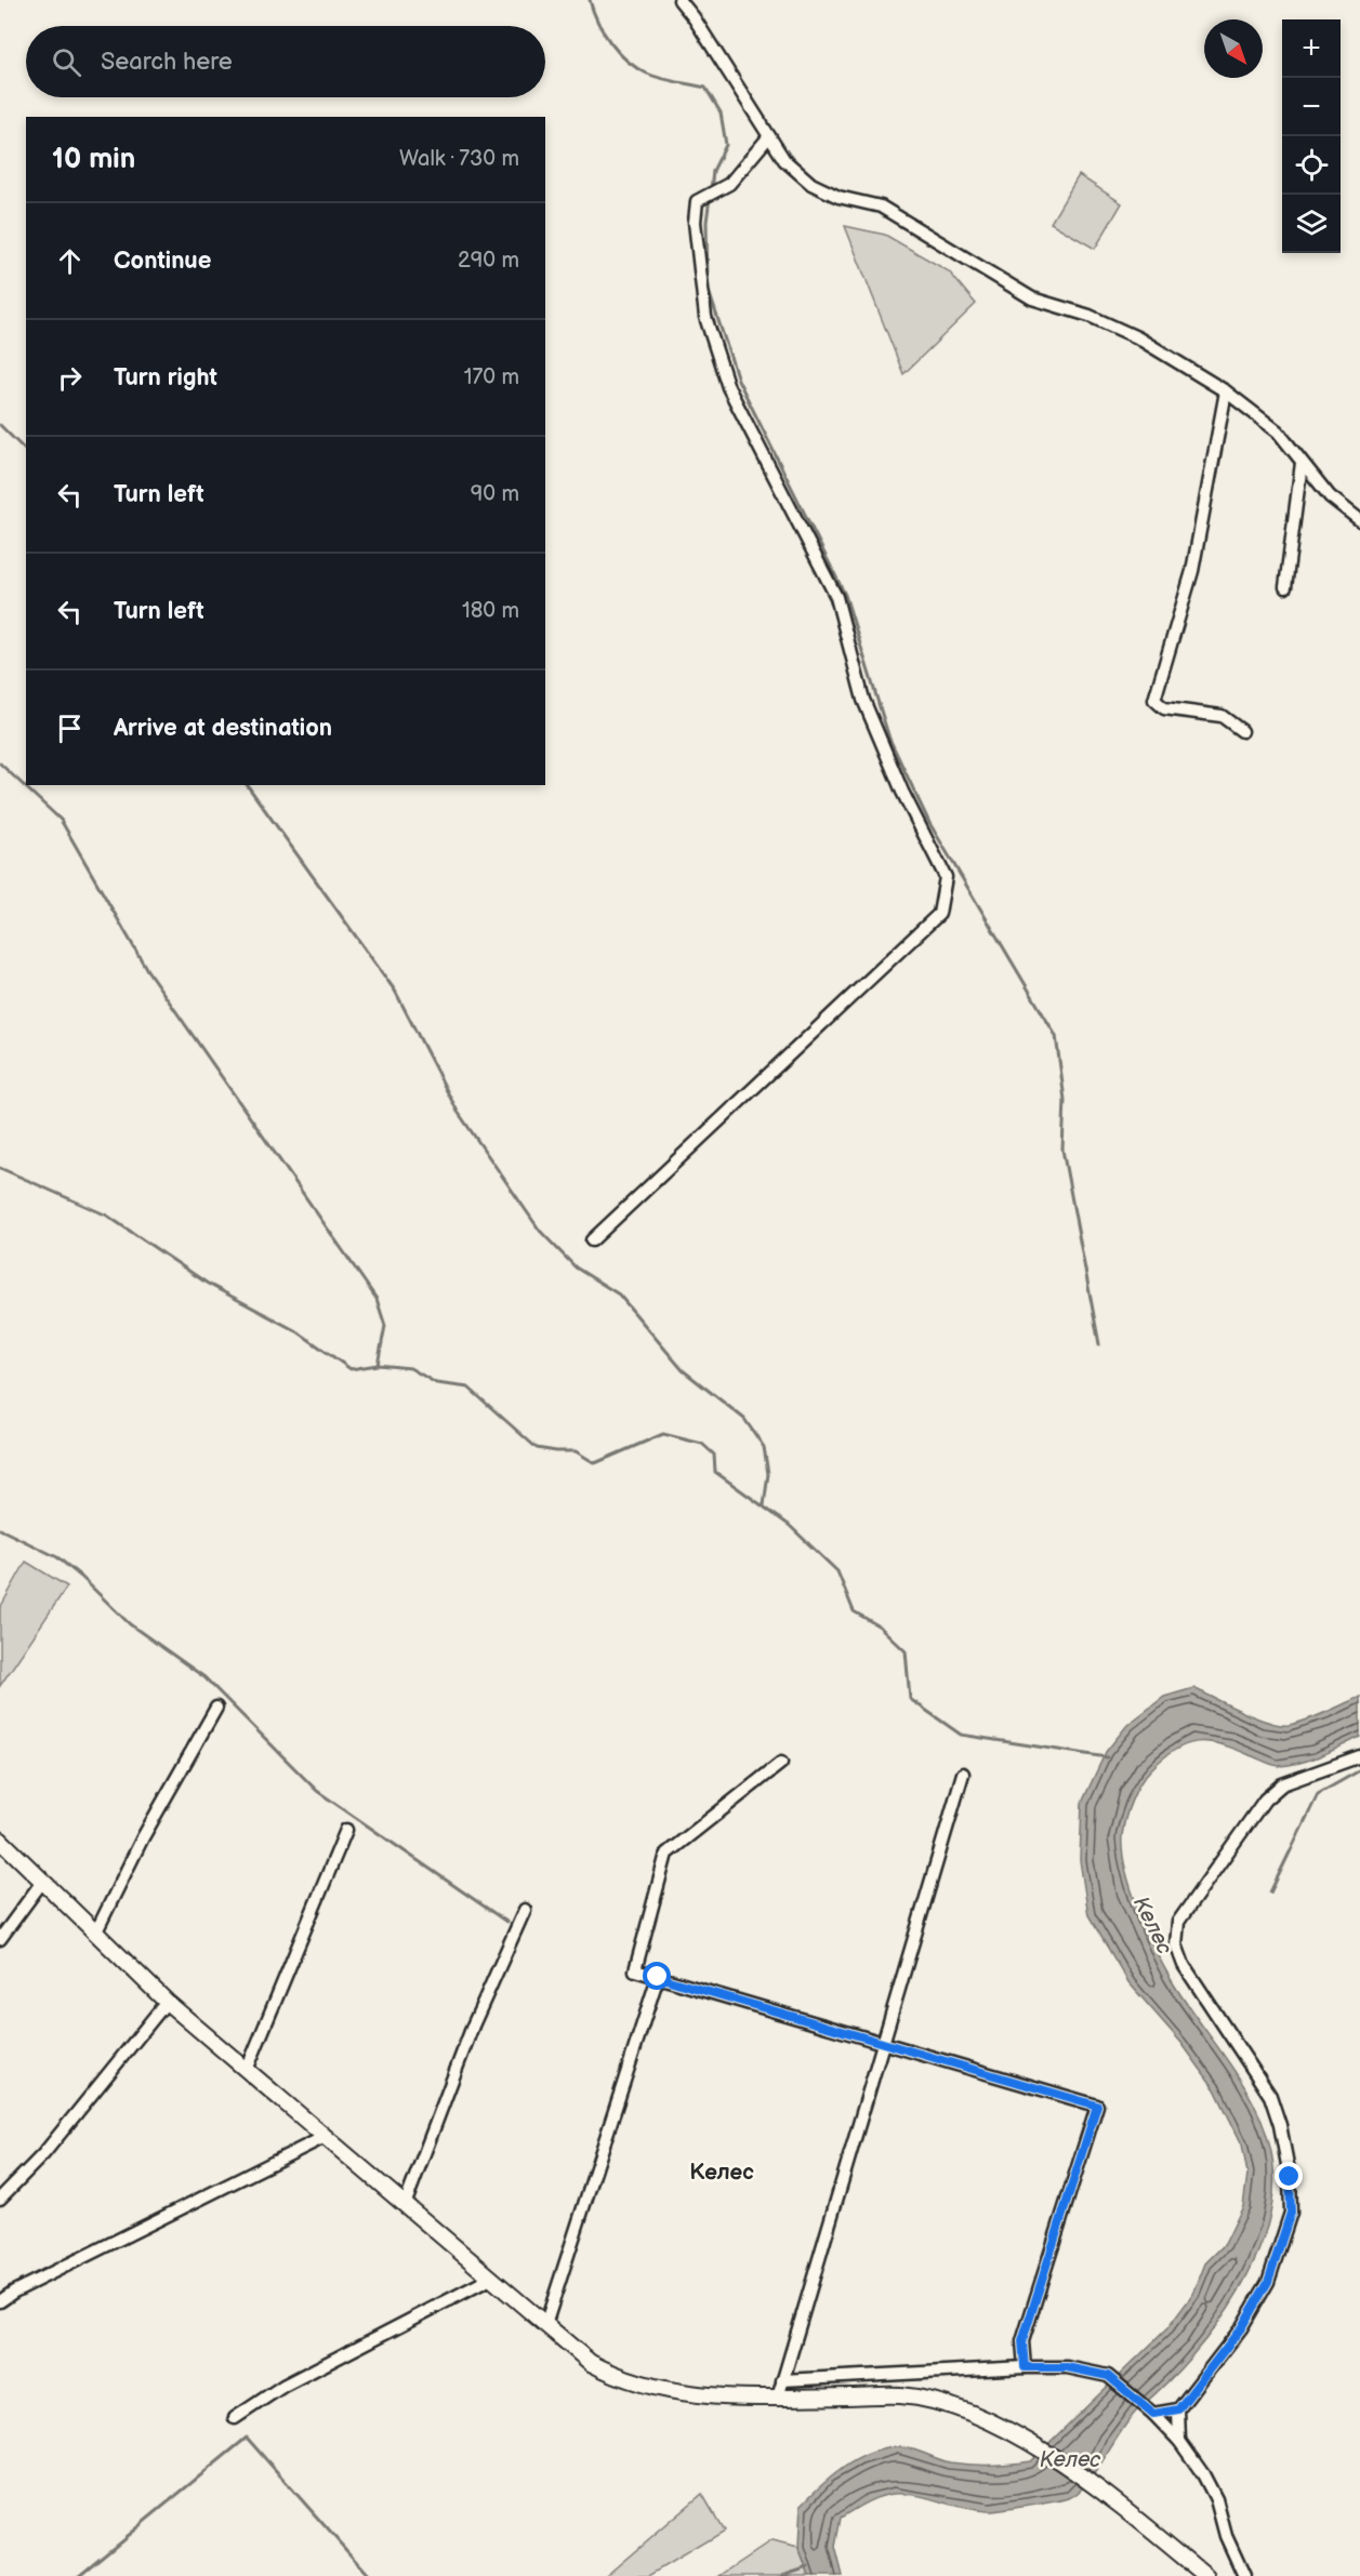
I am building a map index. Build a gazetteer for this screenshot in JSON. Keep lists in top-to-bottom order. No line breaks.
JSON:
{"districts":["Келес"],"water":["Келес"],"north":"bottom right","page":{"map_buttons":["+","−"],"search":"Search here","heading":["10 min","Walk · 730 m"],"list":[["Continue","290 m"],["Turn right","170 m"],["Turn left","90 m"],["Turn left","180 m"],"Arrive at destination"]}}
